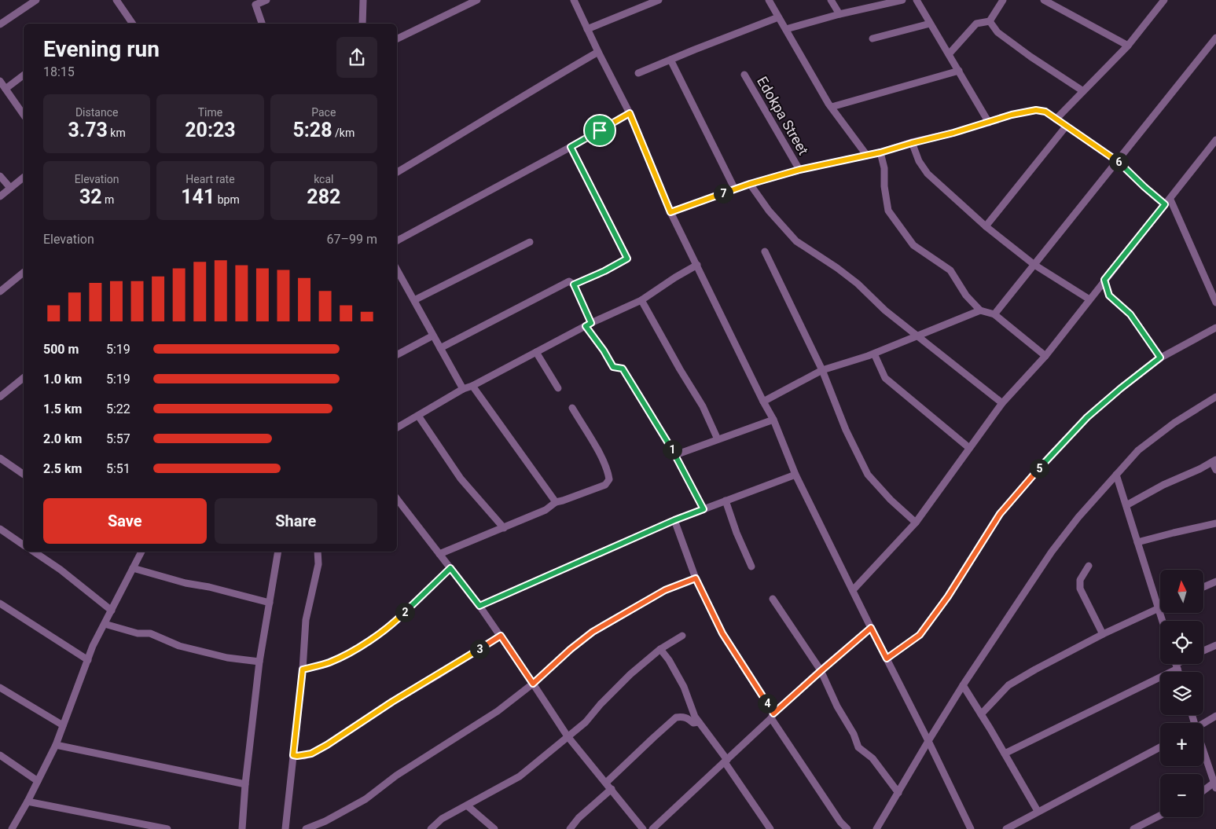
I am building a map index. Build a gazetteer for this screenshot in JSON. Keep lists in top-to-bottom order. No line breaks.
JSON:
{"streets":{"street":["Edokpa Street"]},"north":"top","page":{"heading":["Evening run","18:15"],"stats":[["Distance","3.73 km"],["Time","20:23"],["Pace","5:28 /km"],["Elevation","32 m"],["Heart rate","141 bpm"],["kcal","282"]],"pins":["6","7","1","5","2","3","4"],"chart":["Elevation","67–99 m"],"list":[{"name":"500 m","note":"5:19"},{"name":"1.0 km","note":"5:19"},{"name":"1.5 km","note":"5:22"},{"name":"2.0 km","note":"5:57"},{"name":"2.5 km","note":"5:51"}],"buttons":["Save","Share"],"map_buttons":["+","−"]}}
